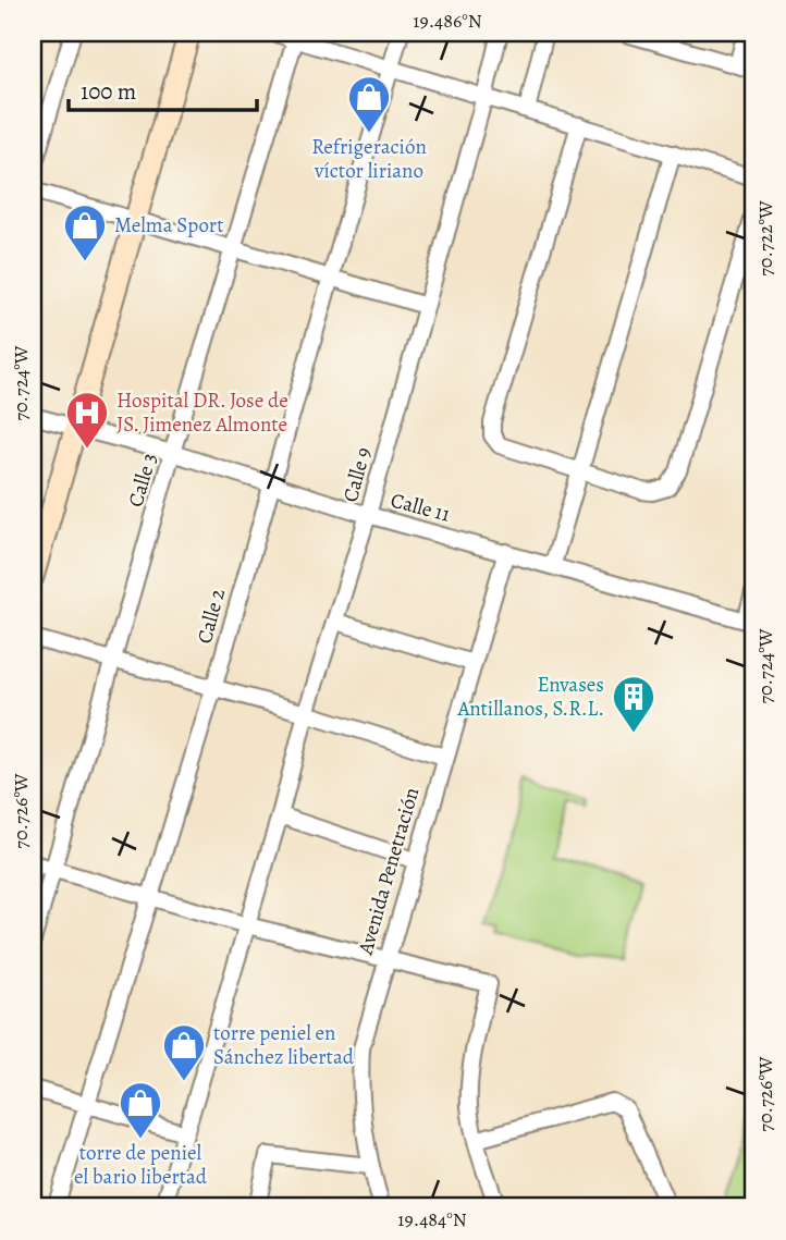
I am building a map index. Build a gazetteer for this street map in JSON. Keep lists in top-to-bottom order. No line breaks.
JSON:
{"streets":{"street":["Calle 9","Calle 3","Calle 11","Calle 2","Avenida Penetración"]},"crossings":[["Calle 9","Calle 11"],["Calle 3","Calle 11"],["Calle 11","Calle 2"],["Calle 11","Avenida Penetración"]],"places":{"shop":["Refrigeración víctor liriano","Melma Sport","torre peniel en Sánchez libertad","torre de peniel el bario libertad"],"hospital":["Hospital DR. Jose de JS. Jimenez Almonte"],"building":["Envases Antillanos, S.R.L."]},"scale_bar":"100 m","coordinates":["19.486°N","70.722°W","70.724°W","70.726°W","19.484°N"]}
